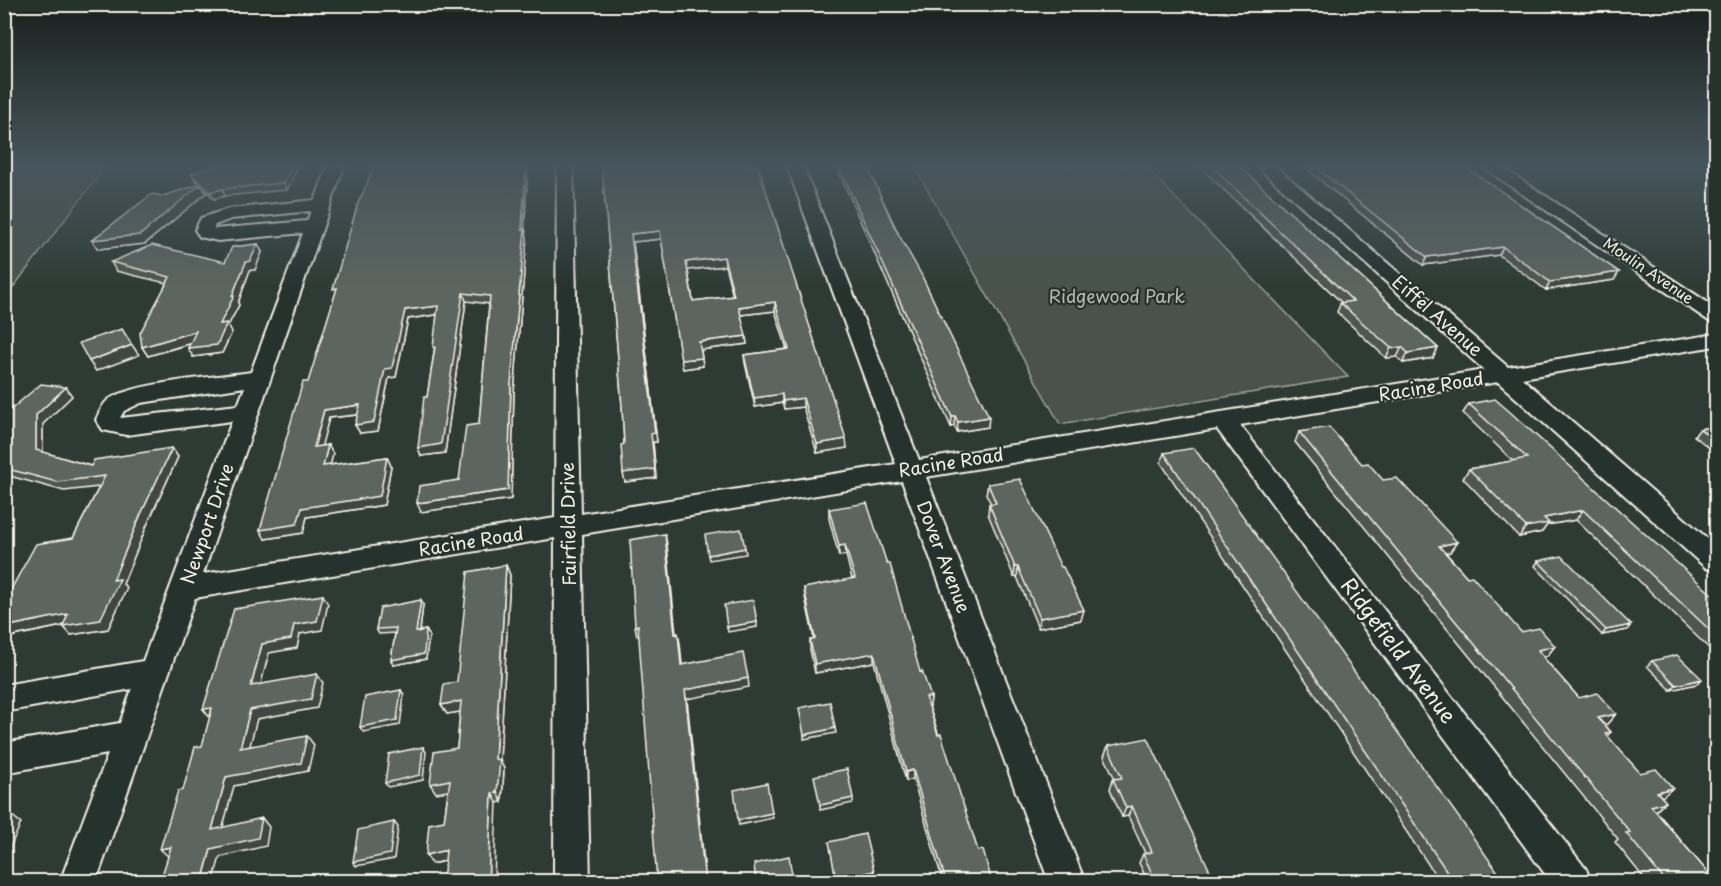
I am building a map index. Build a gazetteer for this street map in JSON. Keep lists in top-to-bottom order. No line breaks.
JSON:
{"streets":{"street":["Moulin Avenue","Eiffel Avenue","Racine Road","Newport Drive","Fairfield Drive","Dover Avenue","Ridgefield Avenue"]},"crossings":[["Eiffel Avenue","Racine Road"],["Racine Road","Newport Drive"],["Racine Road","Fairfield Drive"],["Racine Road","Dover Avenue"],["Racine Road","Ridgefield Avenue"]],"parks":["Ridgewood Park"]}
